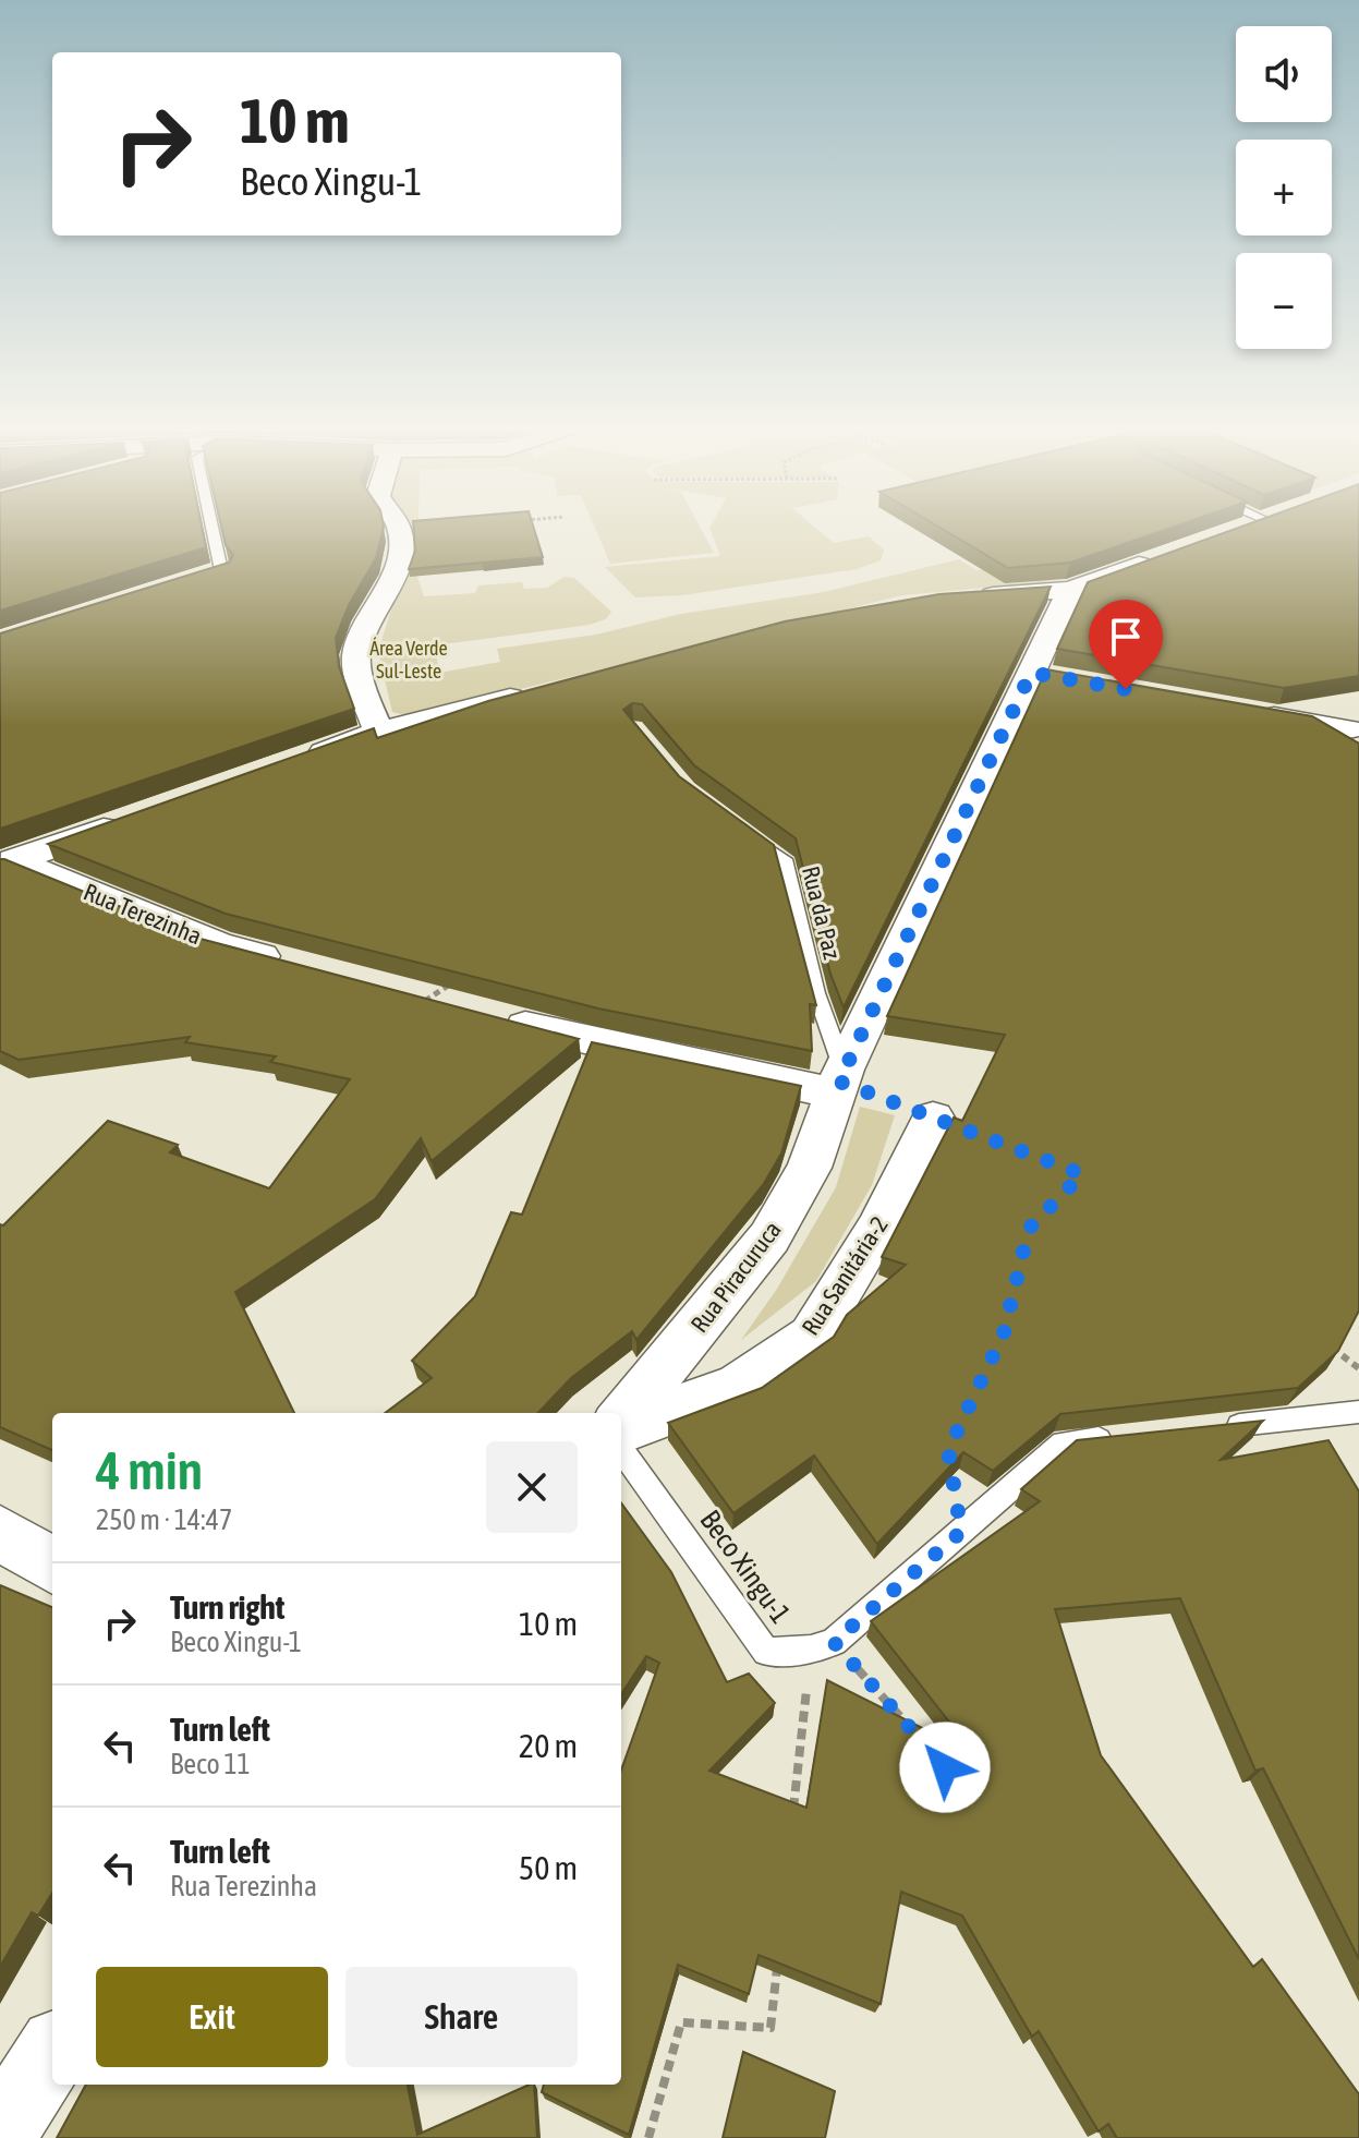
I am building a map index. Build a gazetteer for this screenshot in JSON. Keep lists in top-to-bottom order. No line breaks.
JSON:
{"streets":{"street":["Rua Terezinha","Rua Sanitária-2","Rua Piracuruca"],"lane":["Rua da Paz","Beco Xingu-1"]},"crossings":[["Rua da Paz","Rua Piracuruca"]],"parks":["Área Verde Sul-Leste"],"page":{"map_buttons":["+","−"],"turn":["10 m","Beco Xingu-1"],"heading":["4 min","250 m · 14:47"],"list":[{"name":"Turn right","note":"Beco Xingu-1","value":"10 m"},{"name":"Turn left","note":"Beco 11","value":"20 m"},{"name":"Turn left","note":"Rua Terezinha","value":"50 m"}],"buttons":["Exit","Share"]}}
